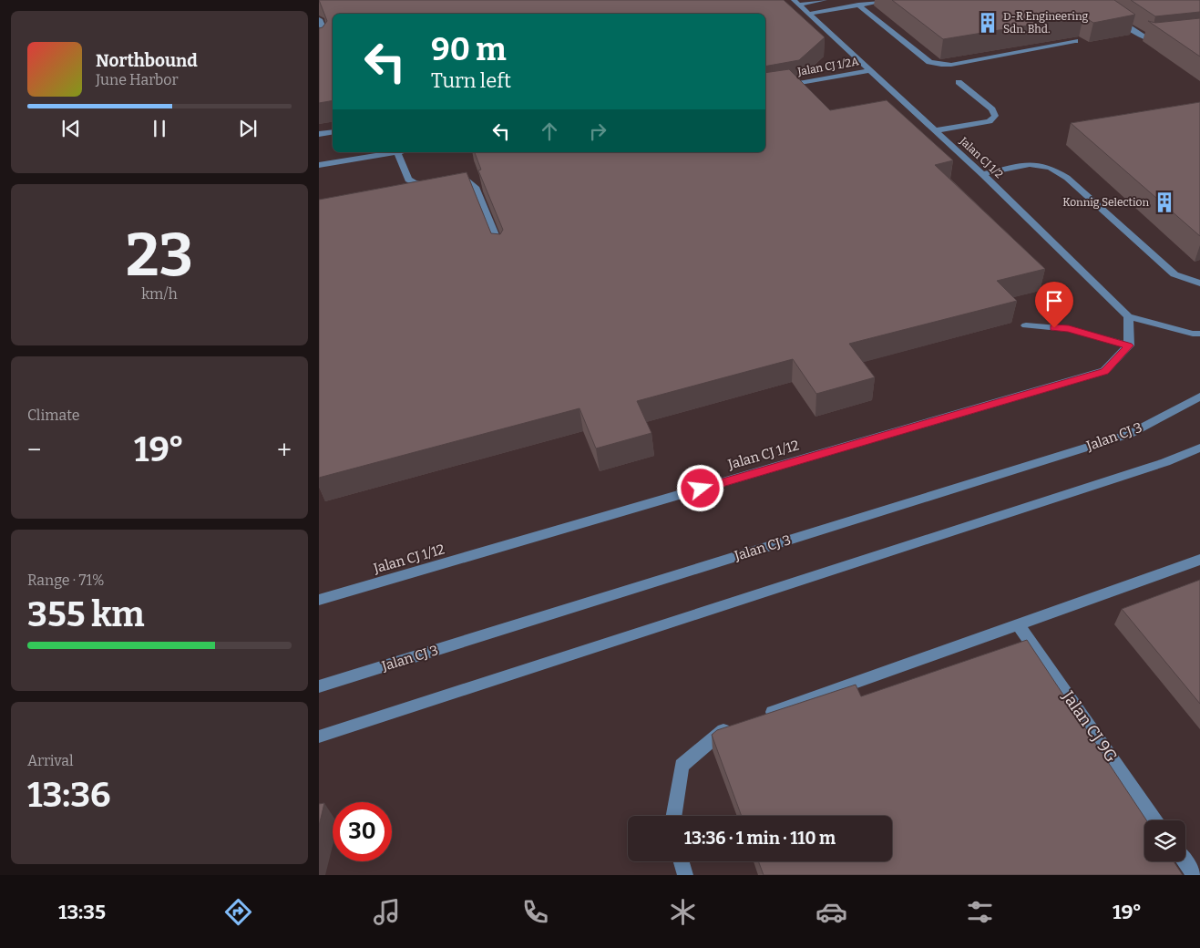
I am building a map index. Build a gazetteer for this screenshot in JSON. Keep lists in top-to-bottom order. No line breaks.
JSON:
{"streets":{"street":["Jalan CJ 1/2A","Jalan CJ 1/2","Jalan CJ 3","Jalan CJ 1/12","Jalan CJ 9G"]},"crossings":[["Jalan CJ 1/2A","Jalan CJ 1/2"]],"places":{"building":["D-R Engineering Sdn. Bhd.","Konnig Selection"]},"page":{"turn":["90 m","Turn left"],"song":["Northbound","June Harbor"],"tile":[["23","km/h"],"Climate",["Range · 71%","355 km"],["Arrival","13:36"]],"heat":["−","19°","+"],"limit":"30","trip":"13:36 · 1 min · 110 m","tabs":["13:35","19°"]}}
